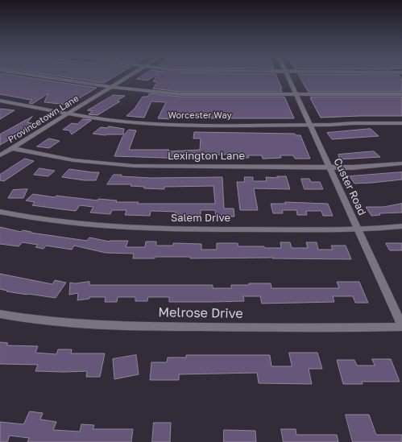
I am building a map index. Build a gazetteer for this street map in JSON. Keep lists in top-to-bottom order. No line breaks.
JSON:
{"streets":{"street":["Worcester Way","Provincetown Lane","Lexington Lane","Custer Road","Salem Drive","Melrose Drive"]},"crossings":[["Worcester Way","Provincetown Lane"],["Worcester Way","Custer Road"],["Provincetown Lane","Lexington Lane"],["Lexington Lane","Custer Road"],["Custer Road","Salem Drive"],["Custer Road","Melrose Drive"]]}
